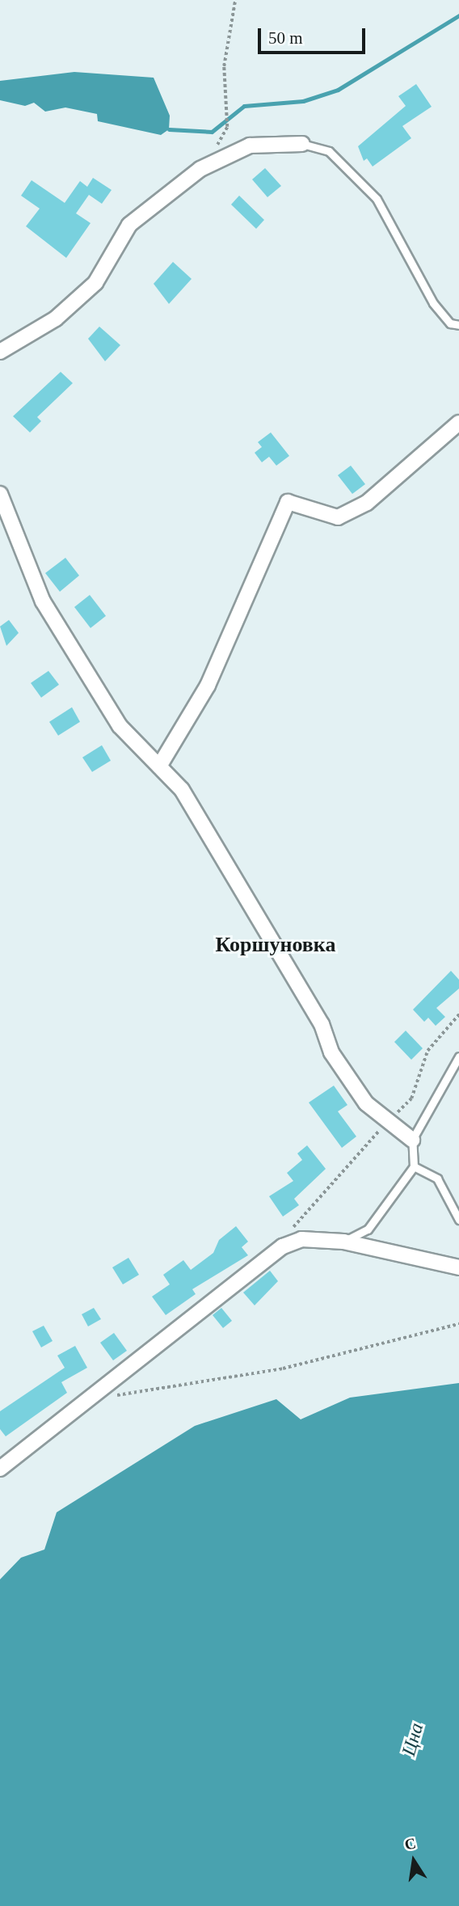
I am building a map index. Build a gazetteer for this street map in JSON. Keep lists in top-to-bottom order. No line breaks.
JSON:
{"districts":["Коршуновка"],"water":["Цна"],"scale_bar":"50 m","north":"top"}
